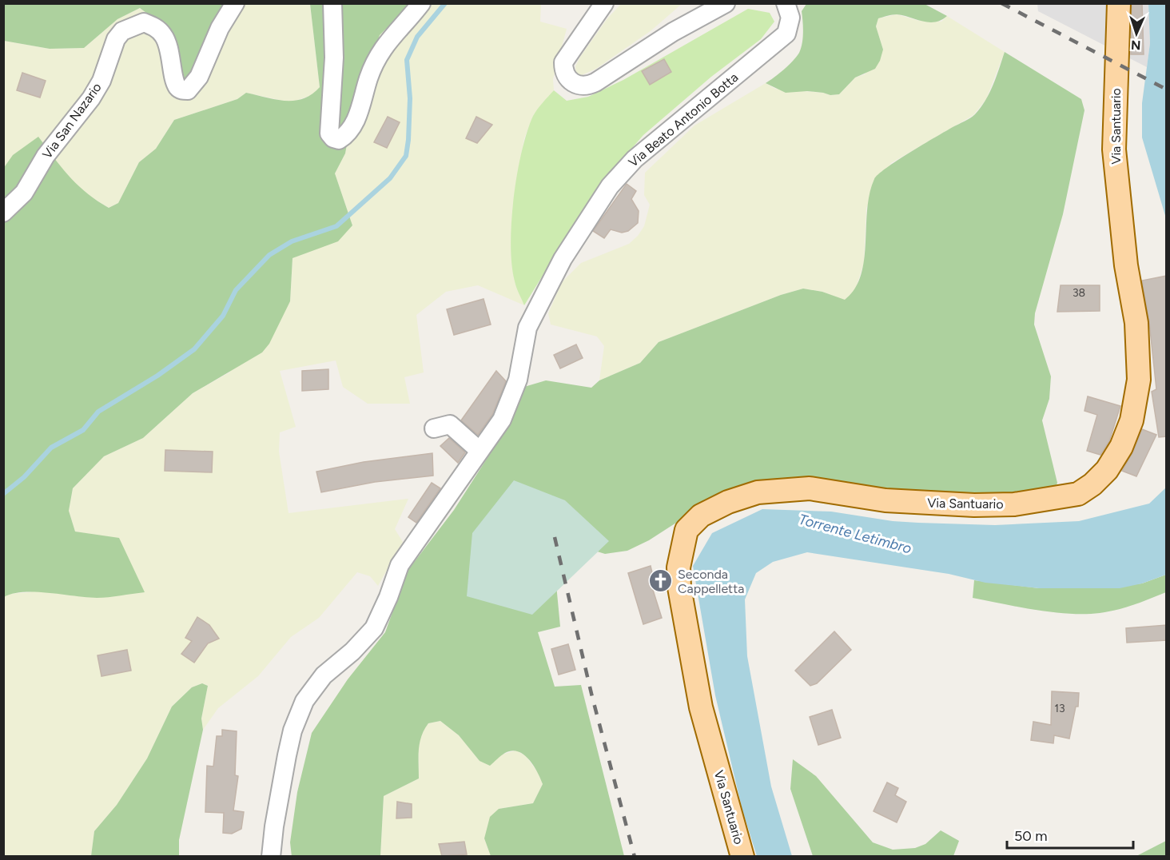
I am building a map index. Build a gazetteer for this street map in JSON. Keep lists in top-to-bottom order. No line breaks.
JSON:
{"streets":{"main road":["Via Santuario"],"street":["Via Beato Antonio Botta","Via San Nazario"]},"water":["Torrente Letimbro"],"places":{"church":["Seconda Cappelletta"]},"house_numbers":["38","13"],"scale_bar":"50 m","north":"bottom"}
